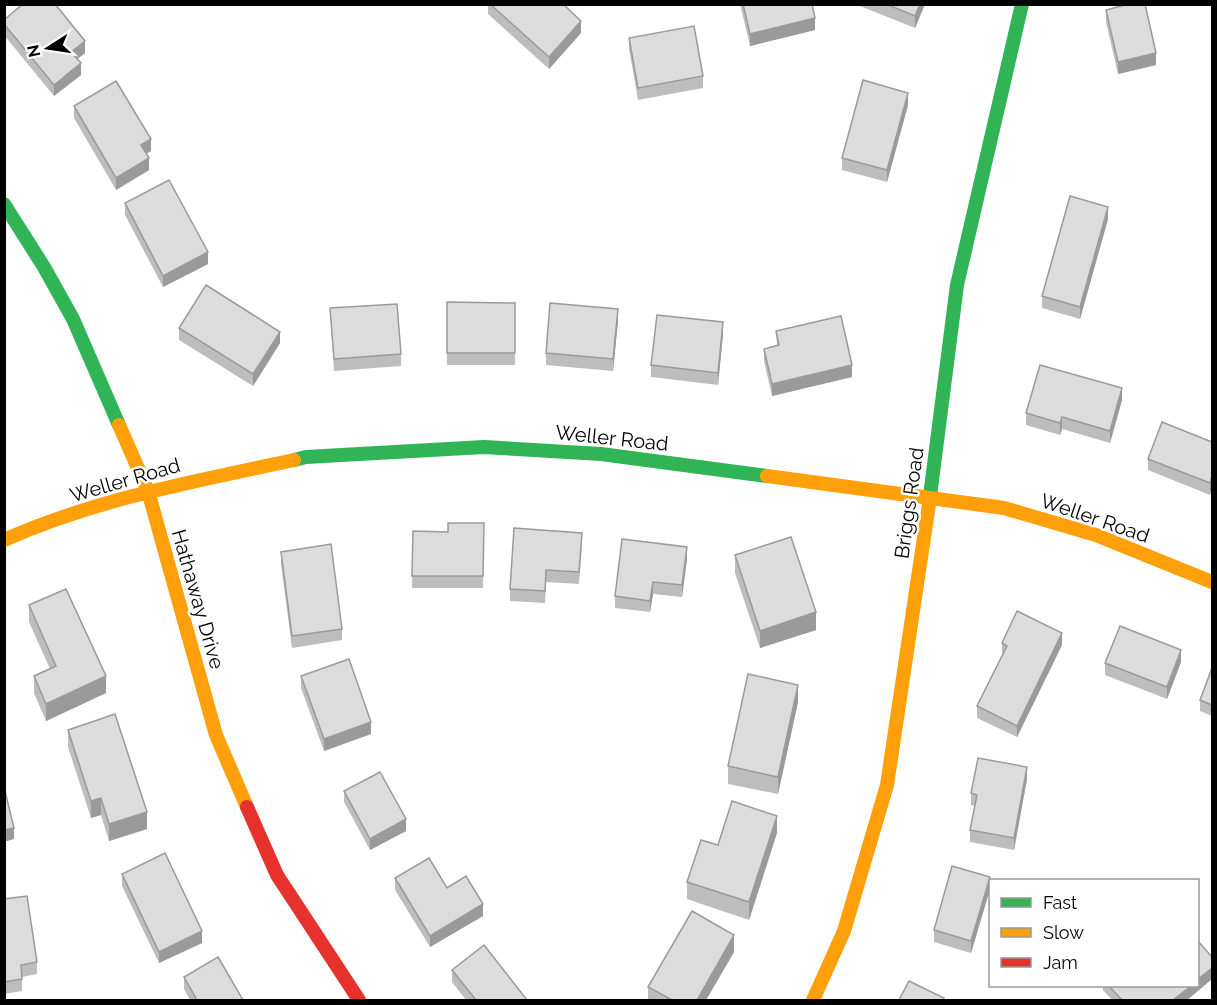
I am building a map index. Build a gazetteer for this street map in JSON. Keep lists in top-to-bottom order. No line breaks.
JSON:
{"streets":{"street":["Weller Road","Briggs Road","Hathaway Drive"]},"crossings":[["Weller Road","Briggs Road"],["Weller Road","Hathaway Drive"]],"legend":["Fast","Slow","Jam"],"north":"left"}
